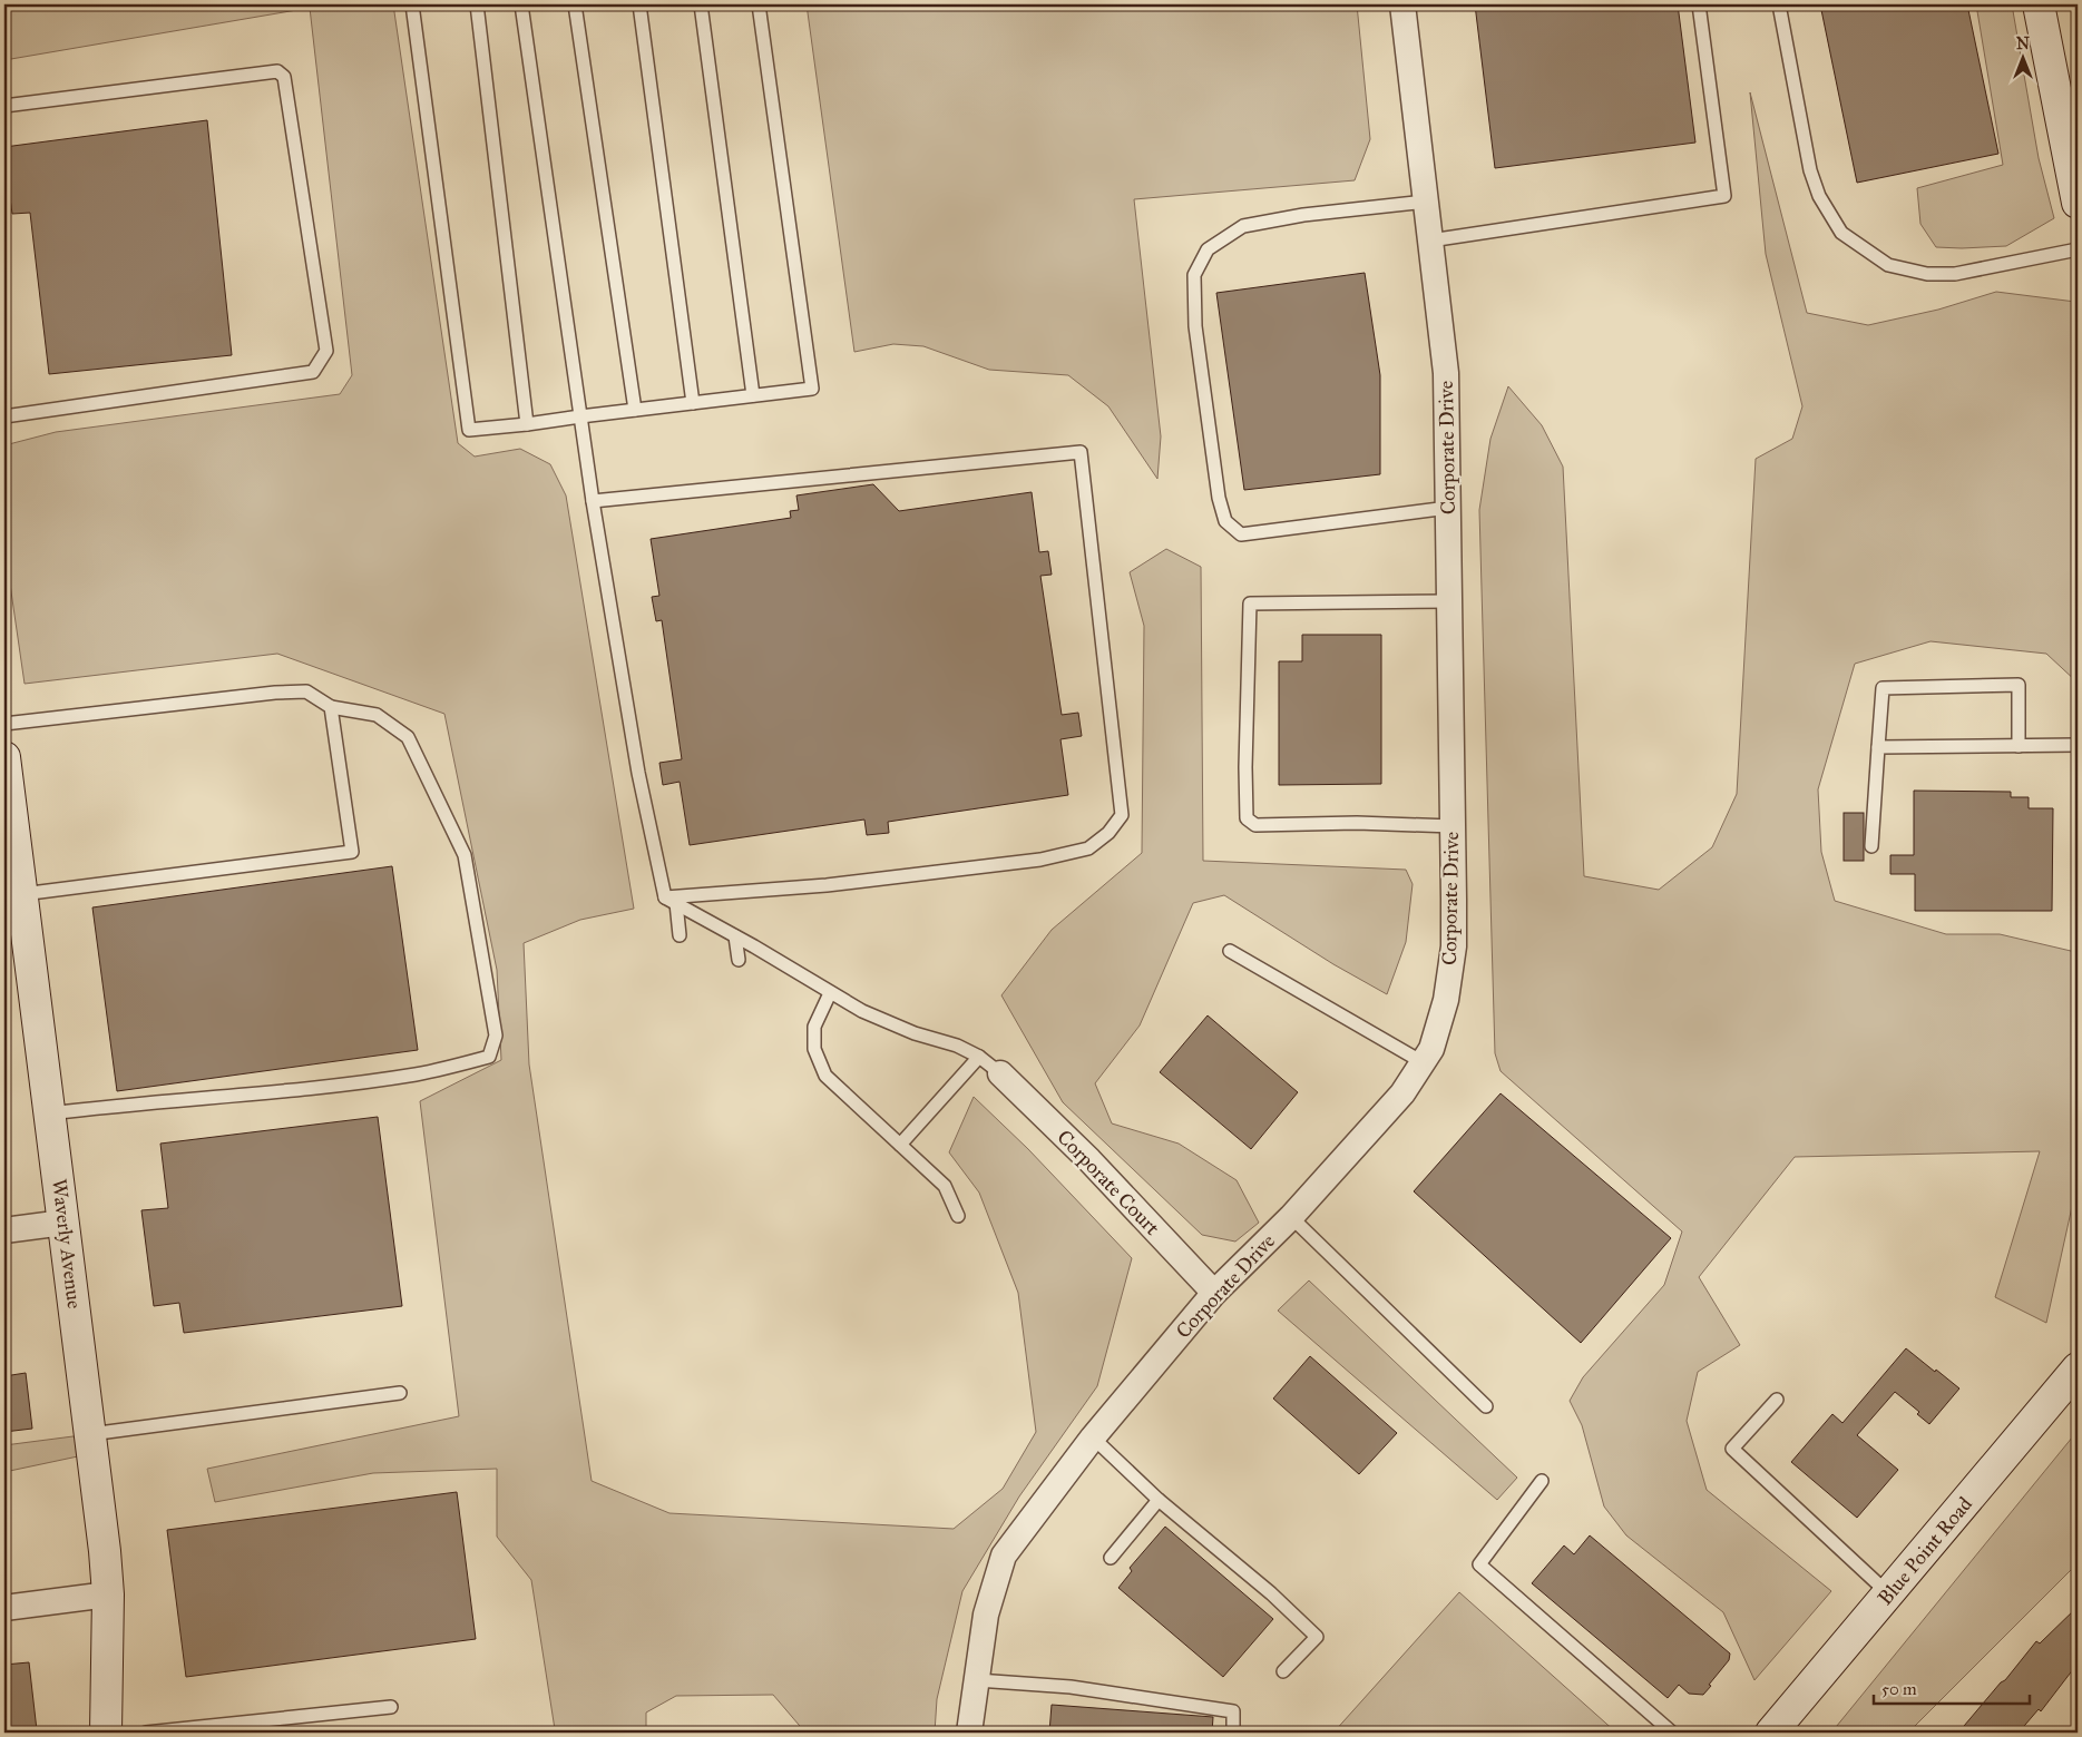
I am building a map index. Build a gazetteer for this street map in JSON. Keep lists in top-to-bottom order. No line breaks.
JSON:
{"streets":{"street":["Corporate Drive","Corporate Court","Waverly Avenue","Blue Point Road"]},"crossings":[["Corporate Drive","Corporate Court"]],"scale_bar":"50 m","north":"top"}
